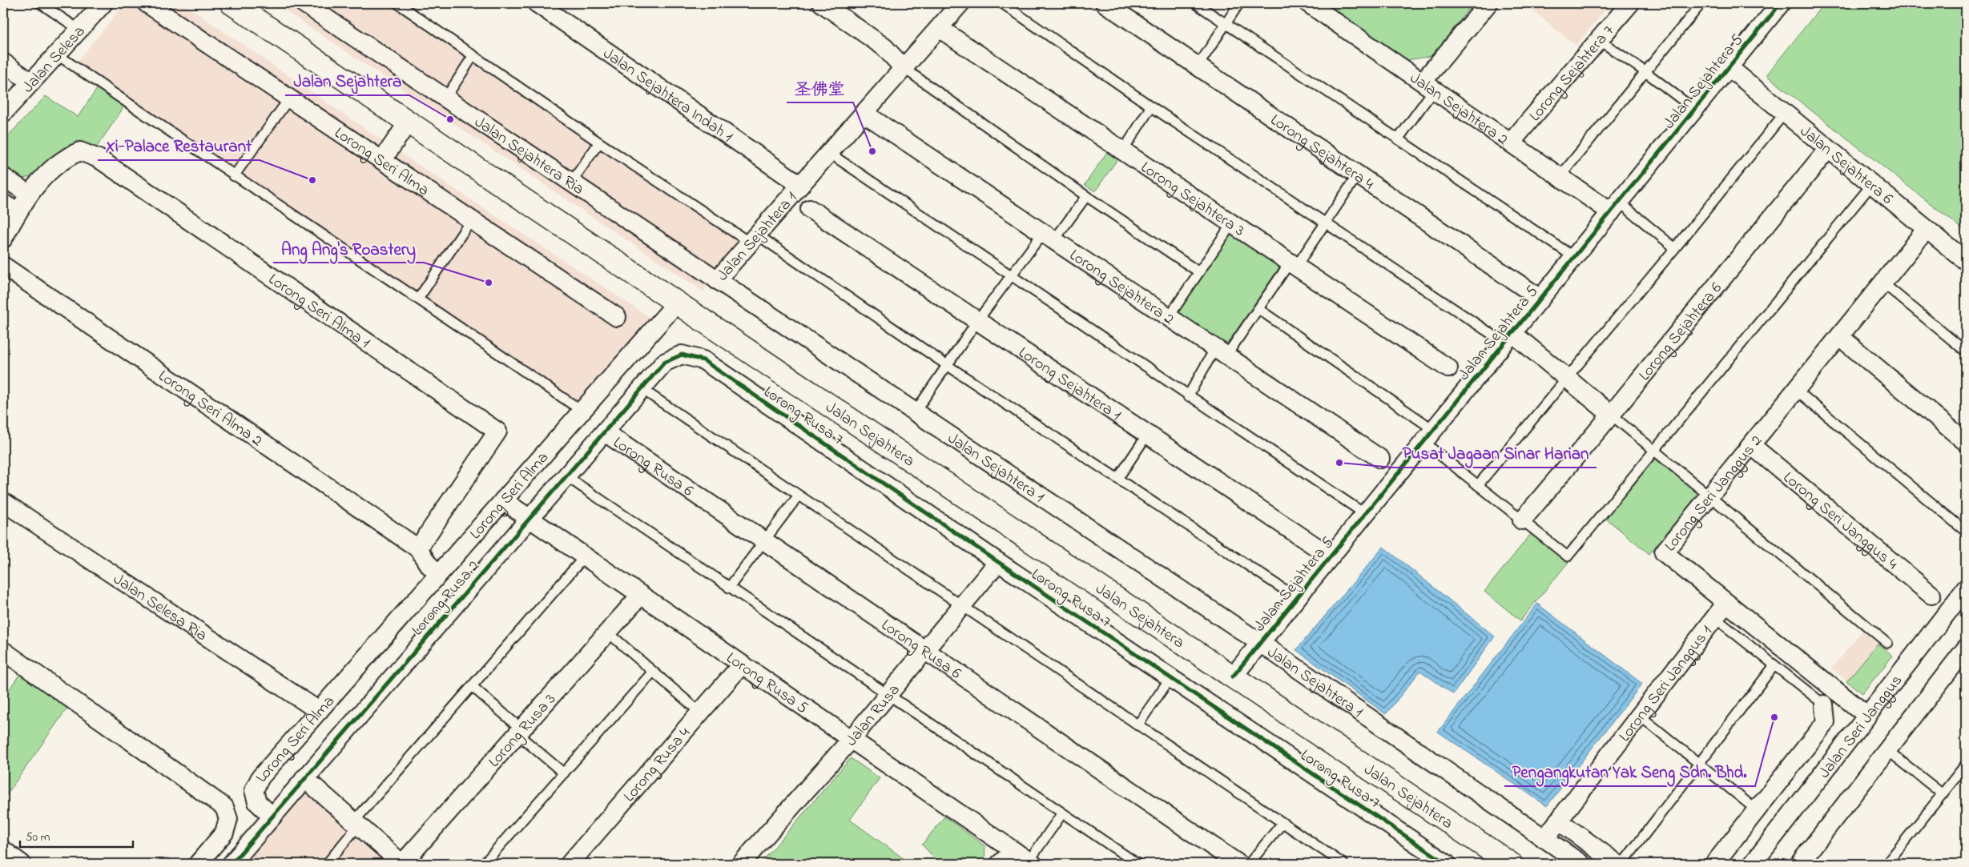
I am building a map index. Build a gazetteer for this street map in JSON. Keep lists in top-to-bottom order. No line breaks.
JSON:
{"streets":{"main road":["Jalan Sejahtera"],"street":["Jalan Selesa","Lorong Sejahtera 7","Jalan Sejahtera 5","Jalan Sejahtera Indah 1","Jalan Sejahtera 2","Lorong Sejahtera 4","Jalan Sejahtera Ria","Lorong Seri Alma","Jalan Sejahtera 6","Lorong Sejahtera 3","Jalan Sejahtera 1","Lorong Sejahtera 2","Lorong Seri Alma 1","Lorong Sejahtera 6","Lorong Sejahtera 1","Lorong Seri Alma 2","Lorong Rusa 7","Lorong Rusa 6","Lorong Seri Janggus 2","Lorong Seri Janggus 4","Lorong Rusa 2","Jalan Selesa Ria","Lorong Rusa 5","Lorong Seri Janggus 1","Jalan Rusa","Jalan Seri Janggus","Lorong Rusa 3","Lorong Rusa 4"]},"crossings":[["Lorong Sejahtera 7","Jalan Sejahtera 2"],["Jalan Sejahtera 5","Jalan Sejahtera 2"],["Jalan Sejahtera 5","Lorong Sejahtera 4"],["Jalan Sejahtera 5","Jalan Sejahtera 6"],["Jalan Sejahtera 5","Jalan Sejahtera 1"],["Jalan Sejahtera 5","Lorong Sejahtera 1"],["Jalan Sejahtera 5","Jalan Sejahtera"],["Jalan Sejahtera Indah 1","Jalan Sejahtera 1"],["Jalan Sejahtera Ria","Jalan Sejahtera 1"],["Lorong Seri Alma","Jalan Sejahtera"],["Lorong Seri Alma","Lorong Rusa 2"],["Lorong Seri Alma","Jalan Selesa Ria"],["Lorong Seri Alma","Lorong Rusa 5"],["Jalan Sejahtera 6","Lorong Sejahtera 6"],["Jalan Sejahtera 6","Lorong Seri Janggus 2"],["Lorong Sejahtera 3","Jalan Sejahtera 1"],["Jalan Sejahtera 1","Lorong Sejahtera 2"],["Jalan Sejahtera 1","Lorong Seri Janggus 1"],["Lorong Seri Alma 1","Lorong Seri Alma 2"],["Lorong Rusa 7","Lorong Rusa 2"],["Lorong Rusa 7","Jalan Rusa"],["Lorong Rusa 6","Lorong Rusa 2"],["Lorong Rusa 6","Jalan Rusa"],["Lorong Seri Janggus 2","Lorong Seri Janggus 4"],["Lorong Seri Janggus 2","Lorong Seri Janggus 1"],["Lorong Seri Janggus 2","Jalan Seri Janggus"],["Lorong Rusa 2","Lorong Rusa 5"],["Lorong Rusa 5","Jalan Rusa"],["Lorong Rusa 5","Lorong Rusa 3"],["Lorong Rusa 5","Lorong Rusa 4"]],"places":["Jalan Sejahtera","圣佛堂","Xi-Palace Restaurant","Ang Ang's Roastery","Pusat Jagaan Sinar Harian","Pengangkutan Yak Seng Sdn. Bhd."],"scale_bar":"50 m"}
